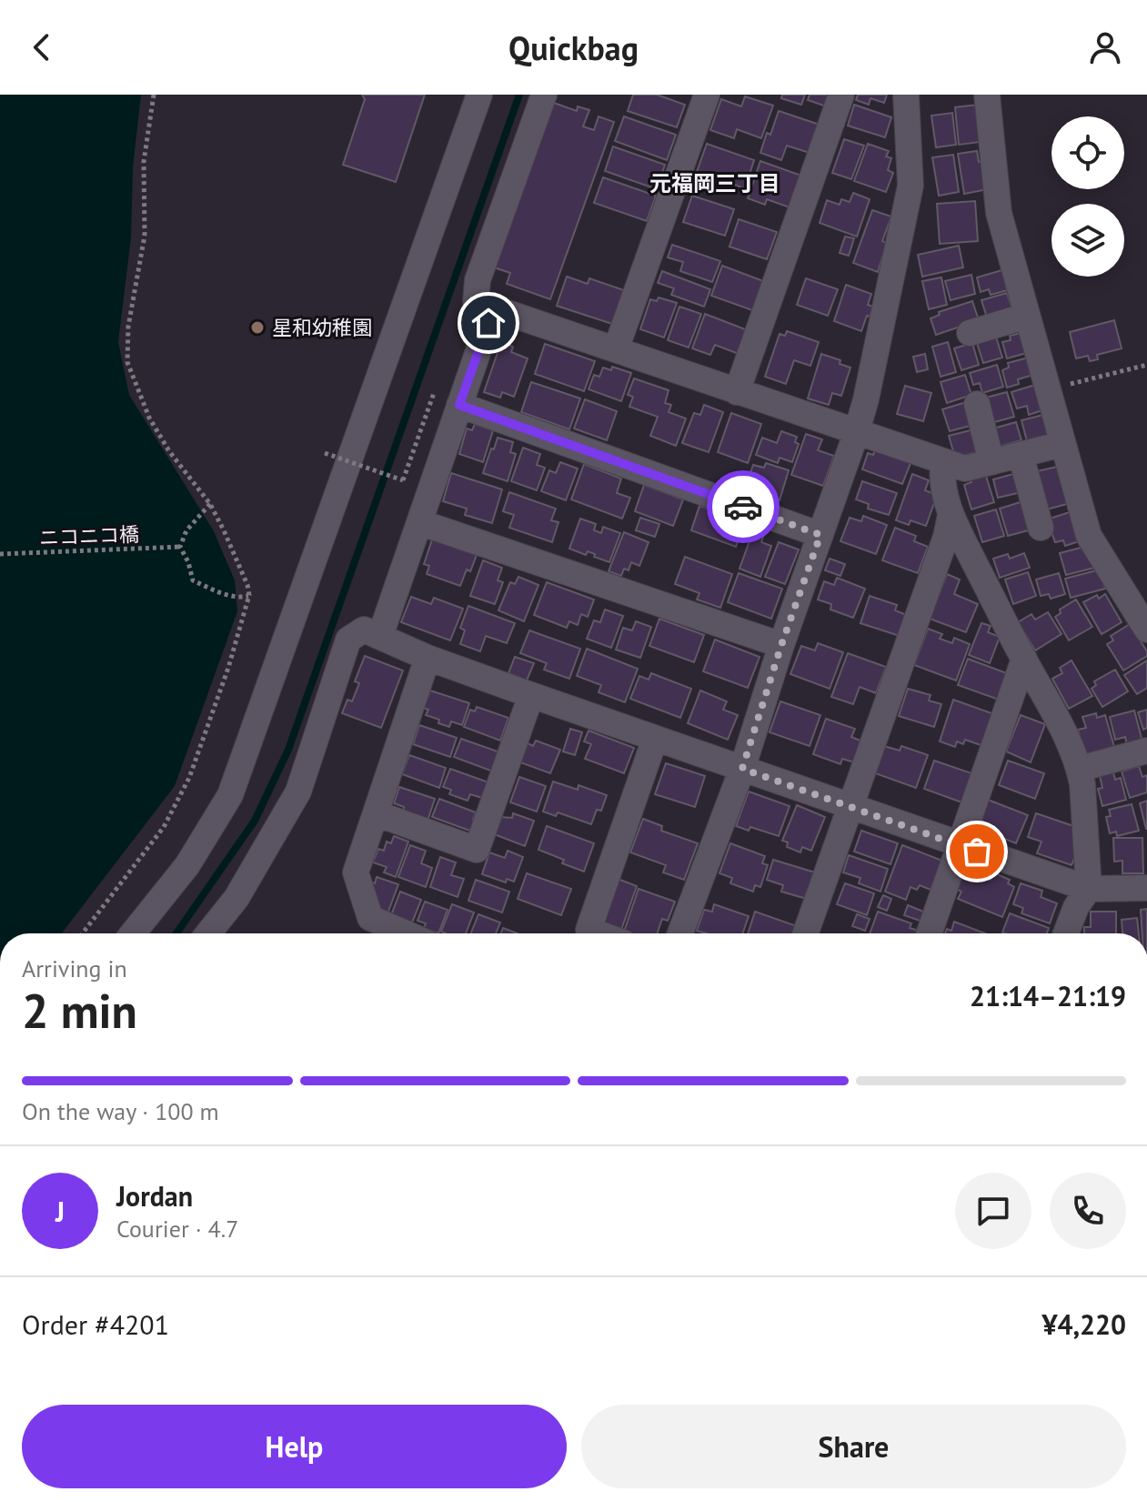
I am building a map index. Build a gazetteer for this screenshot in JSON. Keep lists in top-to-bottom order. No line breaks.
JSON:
{"streets":{"path":["ニコニコ橋"]},"districts":["元福岡三丁目"],"places":["星和幼稚園"],"page":{"header":"Quickbag","heading":["2 min","Arriving in","21:14–21:19"],"panel":["Jordan","Courier · 4.7","Order #4201","¥4,220"],"bar":"On the way · 100 m","round":"J","buttons":["Help","Share"]}}
